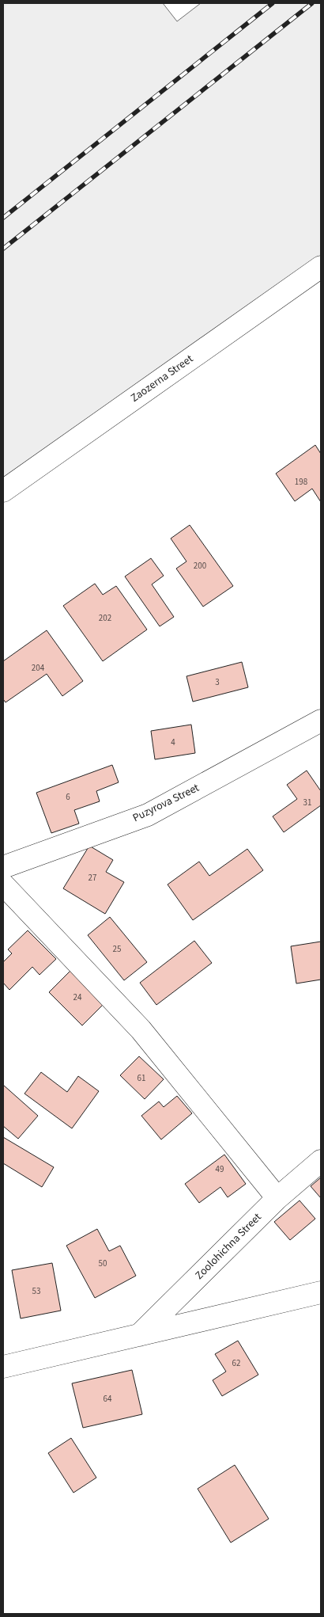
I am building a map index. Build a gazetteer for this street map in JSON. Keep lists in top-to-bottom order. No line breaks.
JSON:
{"streets":{"street":["Zaozerna Street","Puzyrova Street","Zoolohichna Street"]},"house_numbers":["198","200","202","204","3","4","6","31","27","25","24","61","49","50","53","62","64"]}
